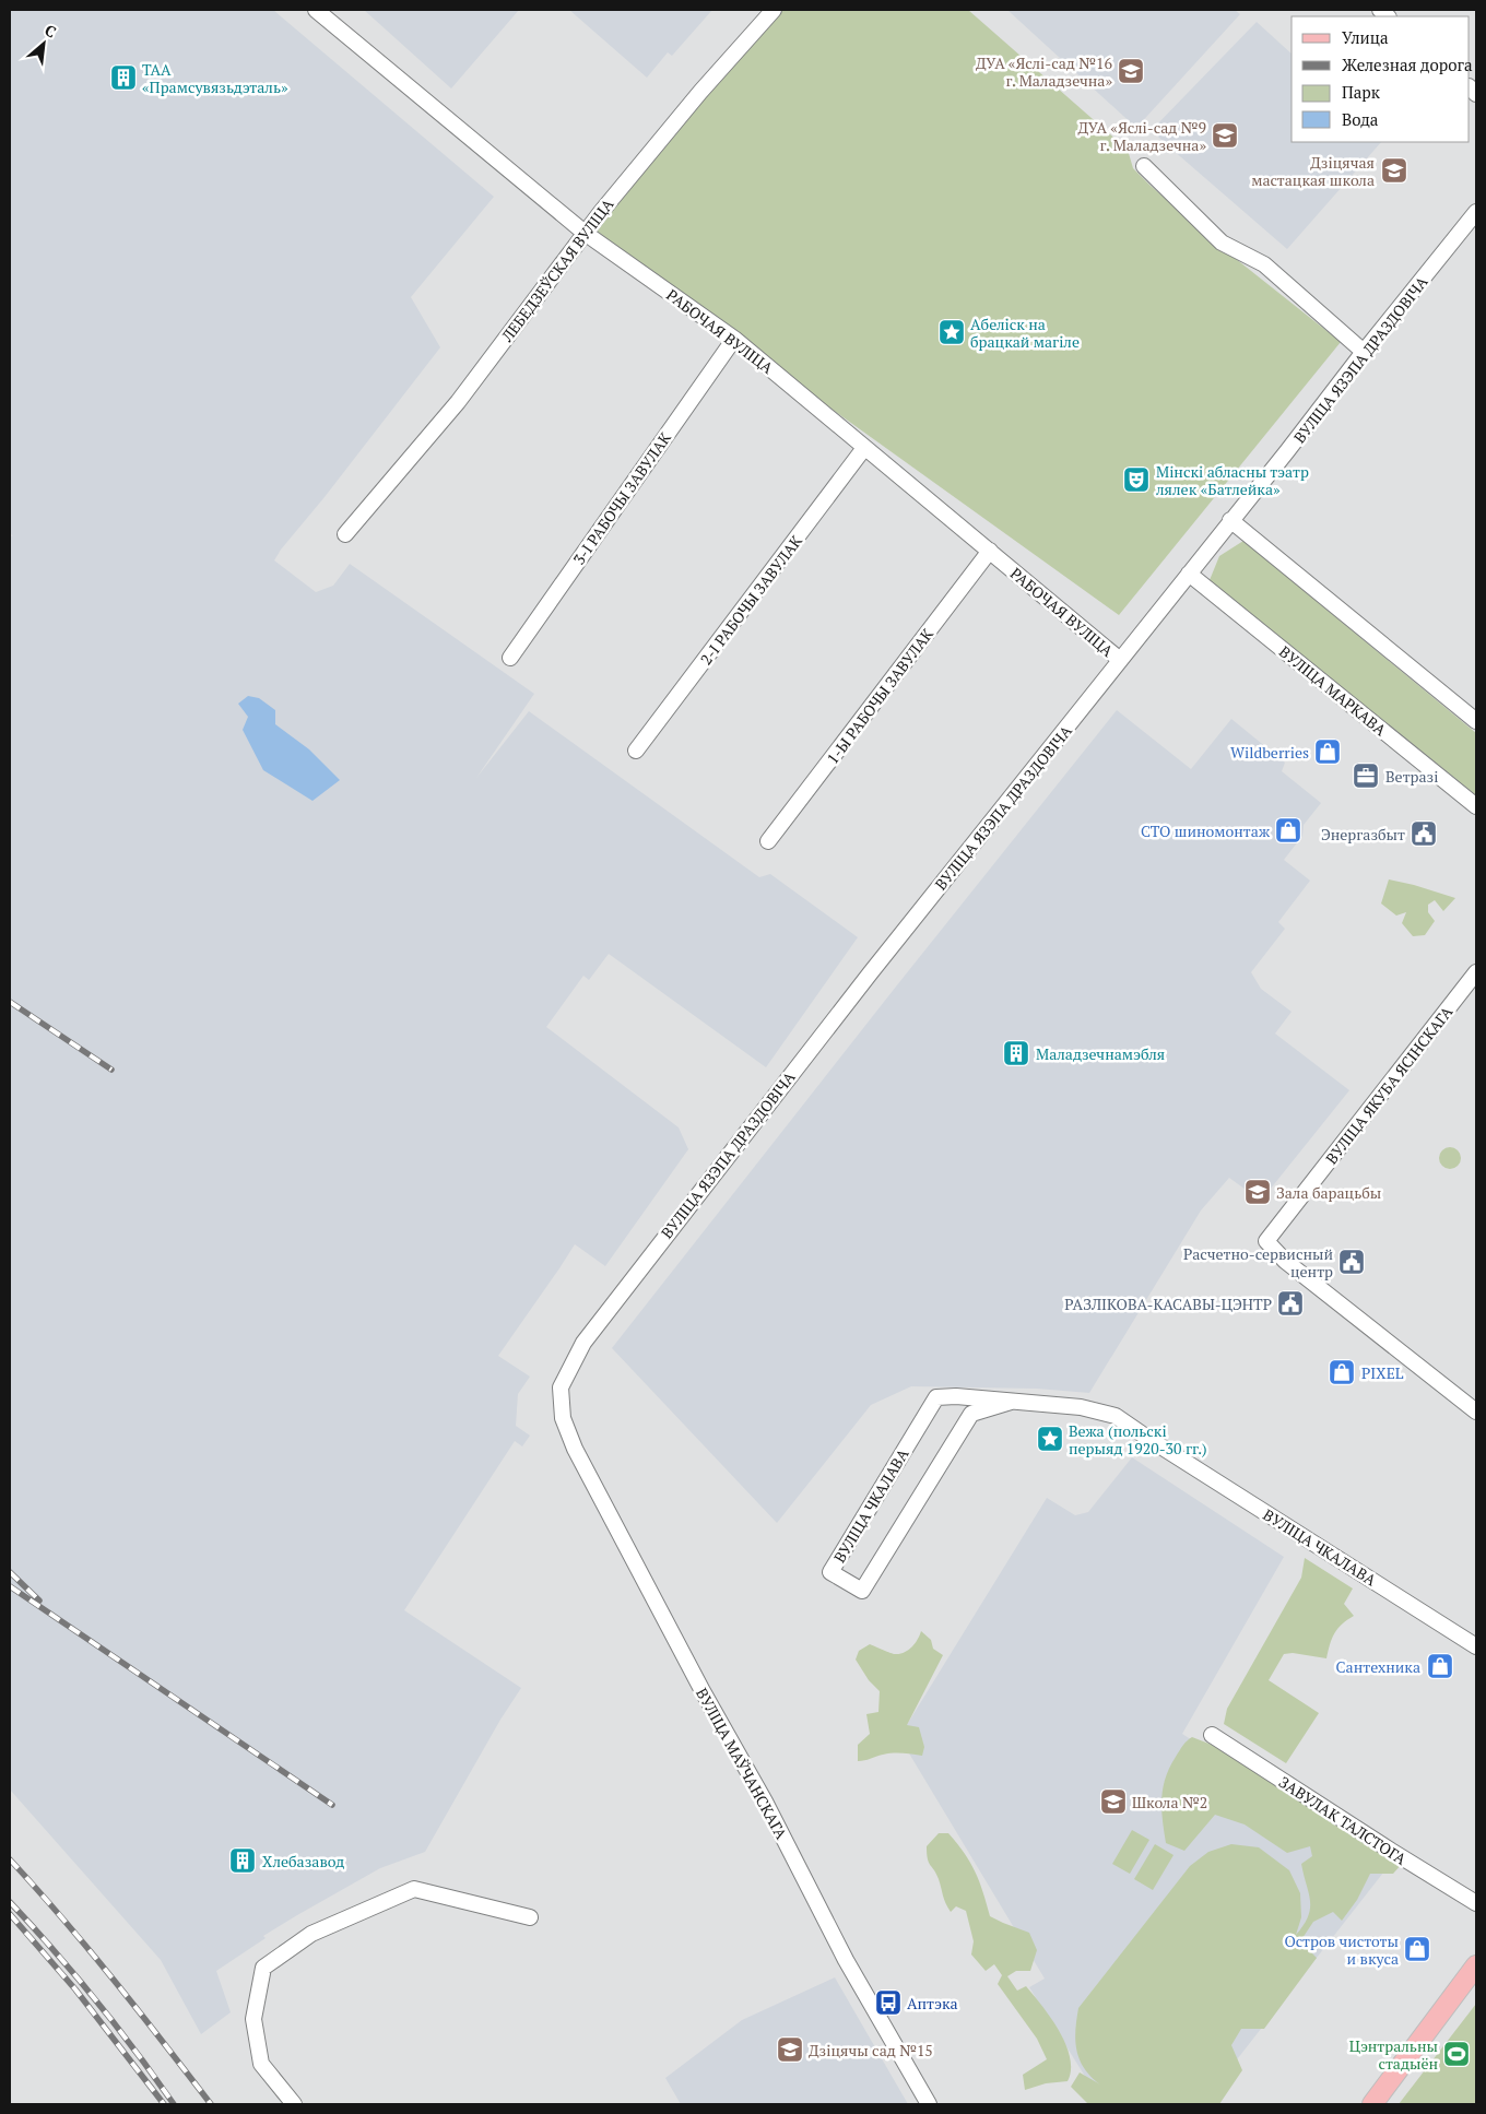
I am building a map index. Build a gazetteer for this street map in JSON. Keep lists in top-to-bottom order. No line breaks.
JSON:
{"streets":{"street":["ЛЕБЕДЗЕЎСКАЯ ВУЛІЦА","РАБОЧАЯ ВУЛІЦА","ВУЛІЦА ЯЗЭПА ДРАЗДОВІЧА","3-І РАБОЧЫ ЗАВУЛАК","2-І РАБОЧЫ ЗАВУЛАК","ВУЛІЦА МАРКАВА","1-Ы РАБОЧЫ ЗАВУЛАК","ВУЛІЦА ЯКУБА ЯСІНСКАГА","ВУЛІЦА ЧКАЛАВА","ВУЛІЦА МАЎЧАНСКАГА","ЗАВУЛАК ТАЛСТОГА"]},"crossings":[["ЛЕБЕДЗЕЎСКАЯ ВУЛІЦА","РАБОЧАЯ ВУЛІЦА"],["РАБОЧАЯ ВУЛІЦА","ВУЛІЦА ЯЗЭПА ДРАЗДОВІЧА"],["РАБОЧАЯ ВУЛІЦА","3-І РАБОЧЫ ЗАВУЛАК"],["РАБОЧАЯ ВУЛІЦА","2-І РАБОЧЫ ЗАВУЛАК"],["РАБОЧАЯ ВУЛІЦА","1-Ы РАБОЧЫ ЗАВУЛАК"],["ВУЛІЦА ЯЗЭПА ДРАЗДОВІЧА","ВУЛІЦА МАРКАВА"],["ВУЛІЦА ЯЗЭПА ДРАЗДОВІЧА","ВУЛІЦА МАЎЧАНСКАГА"]],"places":{"school or university":["ДУА «Яслі-сад №16 г. Маладзечна»","ДУА «Яслі-сад №9 г. Маладзечна»","Дзіцячая мастацкая школа","Зала барацьбы","Школа №2","Дзіцячы сад №15"],"building":["ТАА «Прамсувязьдэталь»","Маладзечнамэбля","Хлебазавод"],"place":["Абеліск на брацкай магіле","Вежа (польскі перыяд 1920-30 гг.)"],"theatre":["Мінскі абласны тэатр лялек «Батлейка»"],"shop":["Wildberries","СТО шиномонтаж","PIXEL","Сантехника","Остров чистоты и вкуса"],"office":["Ветразі"],"public building":["Энергазбыт","Расчетно-сервисный центр","РАЗЛІКОВА-КАСАВЫ-ЦЭНТР"],"bus stop":["Аптэка"],"sports":["Цэнтральны стадыён"]},"legend":["Улица","Железная дорога","Парк","Вода"],"north":"top right"}
